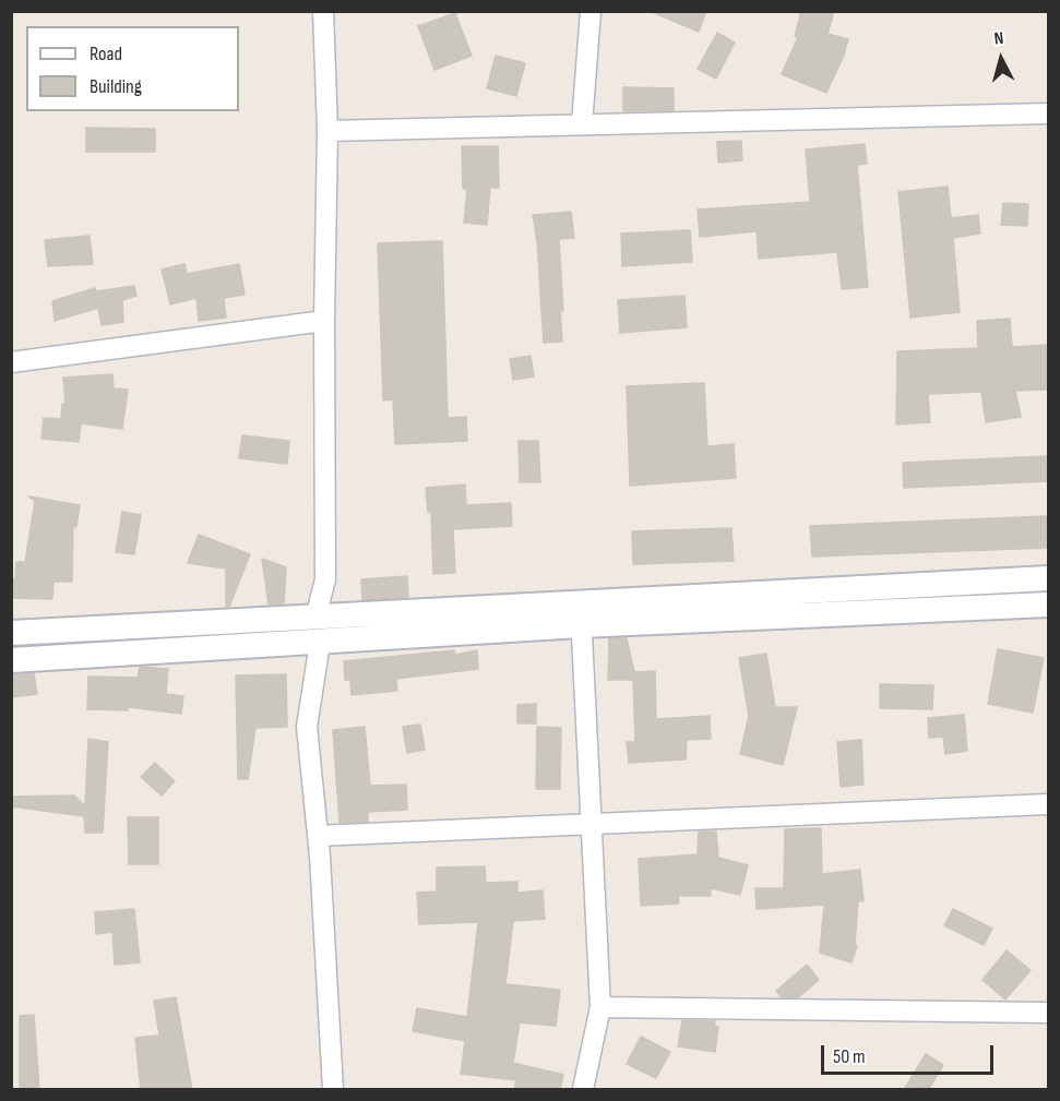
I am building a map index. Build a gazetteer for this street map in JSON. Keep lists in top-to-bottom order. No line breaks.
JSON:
{"legend":["Road","Building"],"scale_bar":"50 m","north":"top"}
